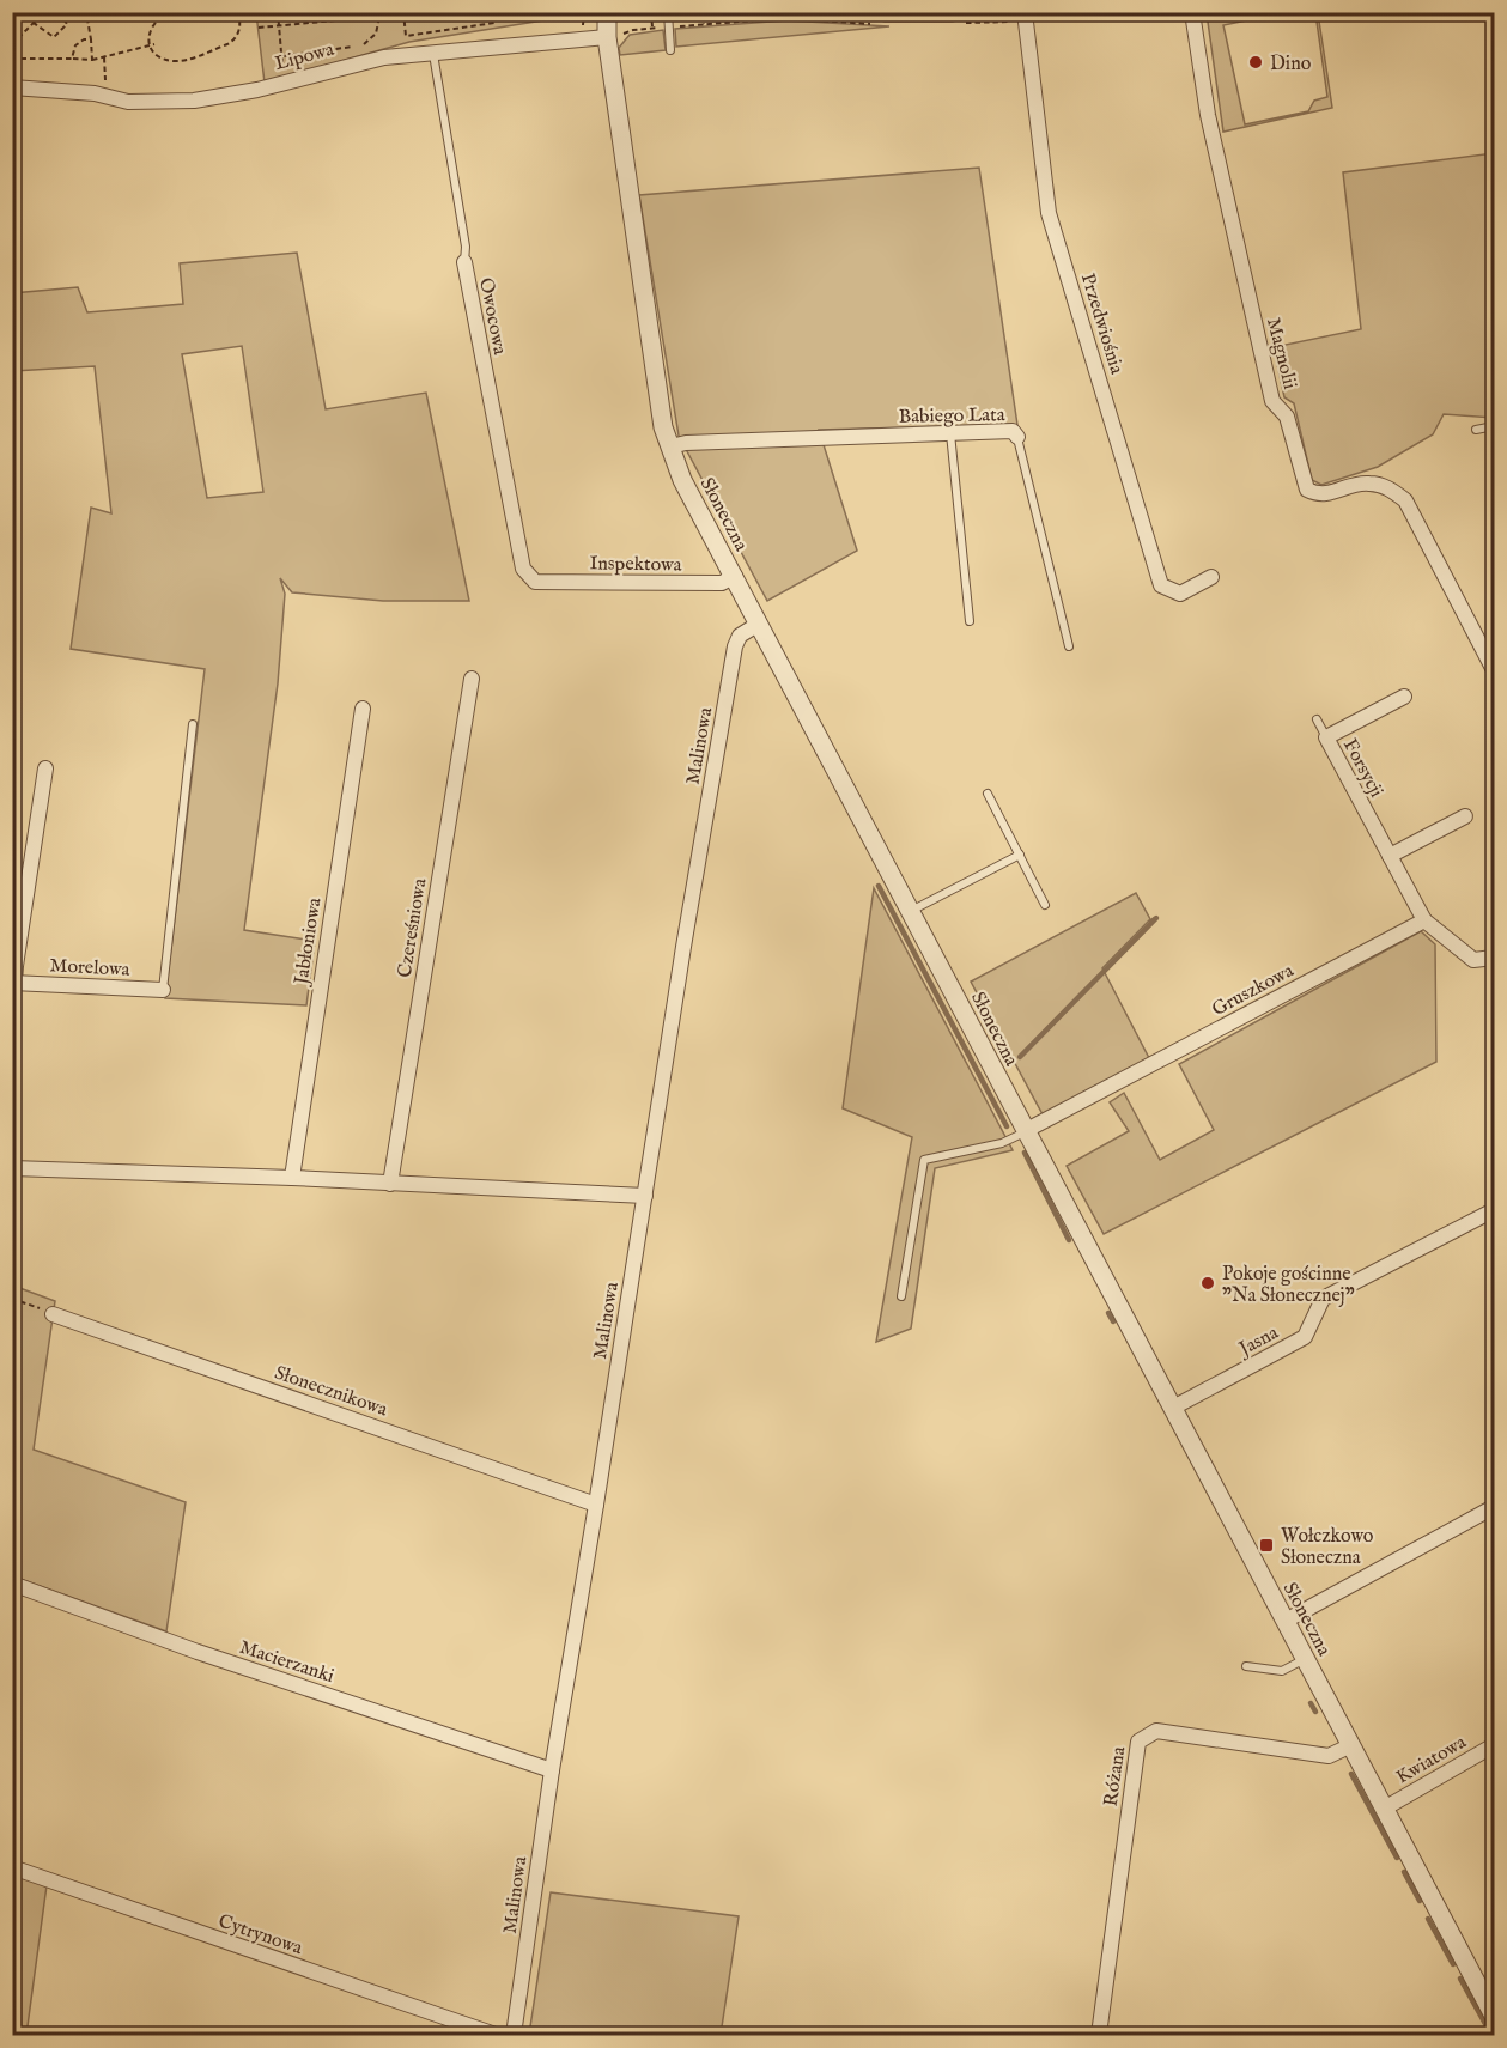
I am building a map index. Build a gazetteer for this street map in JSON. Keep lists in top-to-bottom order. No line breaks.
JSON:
{"streets":{"street":["Lipowa","Owocowa","Przedwiośnia","Magnolii","Babiego Lata","Słoneczna","Inspektowa","Malinowa","Forsycji","Czereśniowa","Jabłoniowa","Morelowa","Gruszkowa","Jasna","Słonecznikowa","Macierzanki","Kwiatowa","Różana","Cytrynowa"]},"crossings":[["Lipowa","Owocowa"],["Lipowa","Słoneczna"],["Owocowa","Inspektowa"],["Babiego Lata","Słoneczna"],["Słoneczna","Inspektowa"],["Słoneczna","Malinowa"],["Słoneczna","Gruszkowa"],["Słoneczna","Jasna"],["Słoneczna","Kwiatowa"],["Słoneczna","Różana"],["Malinowa","Słonecznikowa"],["Malinowa","Macierzanki"],["Forsycji","Gruszkowa"]],"places":{"other":["Dino","Pokoje gościnne \"Na Słonecznej\""],"transit":["Wołczkowo Słoneczna"]}}
